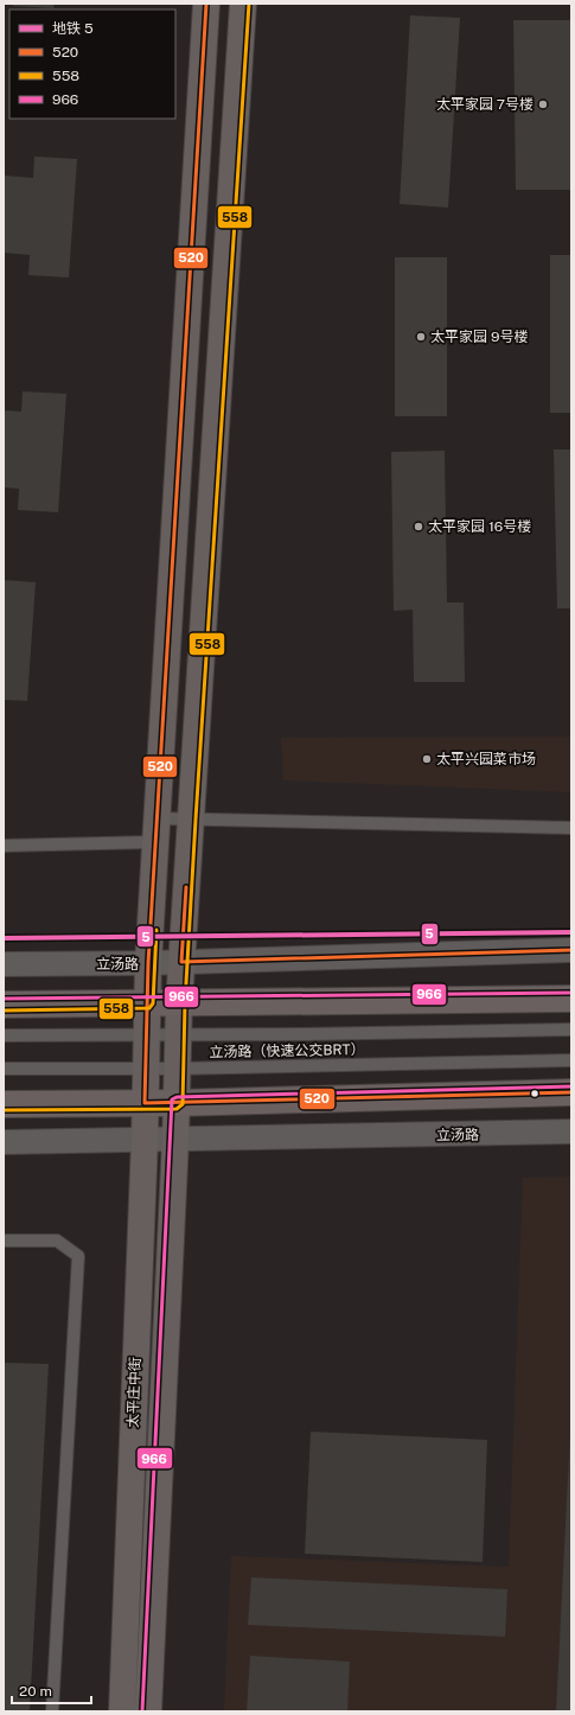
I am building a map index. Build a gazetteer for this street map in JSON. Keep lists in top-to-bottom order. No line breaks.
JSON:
{"streets":{"main road":["太平庄中街"],"street":["立汤路"],"lane":["立汤路（快速公交BRT）"]},"crossings":[["立汤路","太平庄中街"],["立汤路（快速公交BRT）","太平庄中街"]],"places":["太平家园 7号楼","太平家园 9号楼","太平家园 16号楼","太平兴园菜市场"],"lines":["transit line 520","transit line 558","metro line 5","transit line 966"],"legend":["地铁 5","520","558","966"],"scale_bar":"20 m"}
